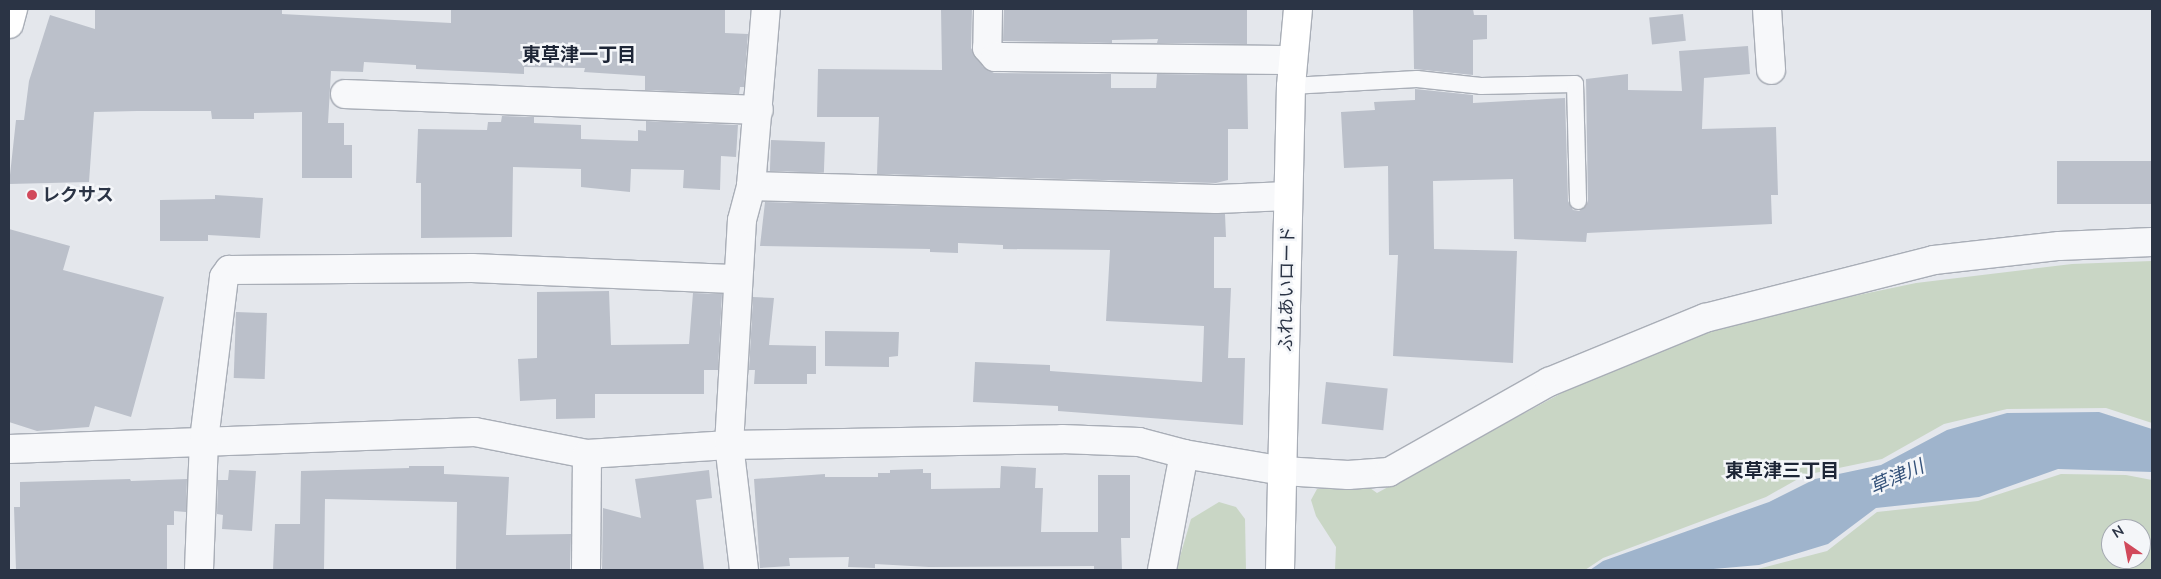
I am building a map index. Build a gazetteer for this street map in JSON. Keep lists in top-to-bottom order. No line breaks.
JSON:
{"streets":{"main road":["ふれあいロード"]},"districts":["東草津一丁目","東草津三丁目"],"water":["草津川"],"places":["レクサス"],"north":"top left"}
